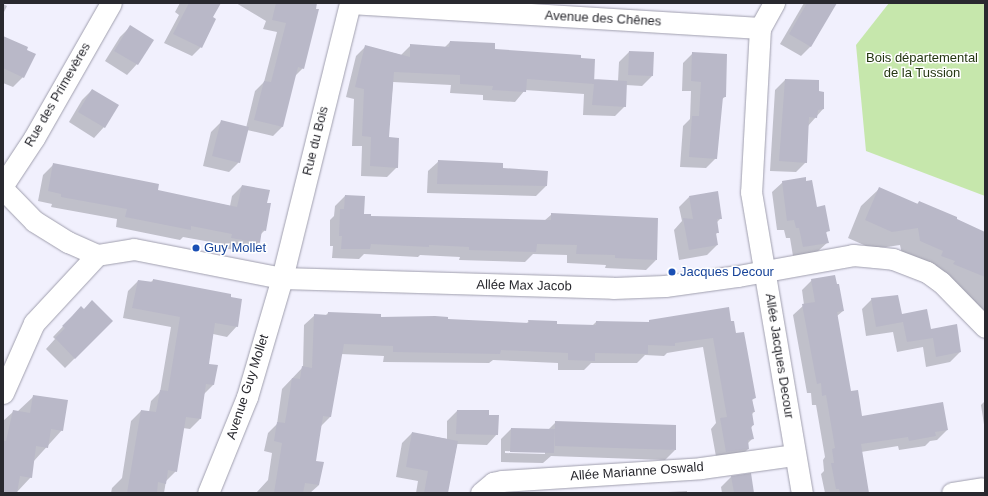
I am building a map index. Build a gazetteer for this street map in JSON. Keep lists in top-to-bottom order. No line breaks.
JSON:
{"streets":{"street":["Avenue des Chênes","Rue des Primevères","Rue du Bois","Allée Max Jacob","Allée Jacques Decour","Avenue Guy Mollet","Allée Marianne Oswald"]},"crossings":[["Avenue des Chênes","Rue du Bois"],["Avenue des Chênes","Allée Jacques Decour"],["Rue du Bois","Allée Max Jacob"],["Rue du Bois","Avenue Guy Mollet"],["Allée Max Jacob","Allée Jacques Decour"],["Allée Max Jacob","Avenue Guy Mollet"],["Allée Jacques Decour","Allée Marianne Oswald"]],"parks":["Bois départemental de la Tussion"],"places":["Guy Mollet","Jacques Decour"]}
